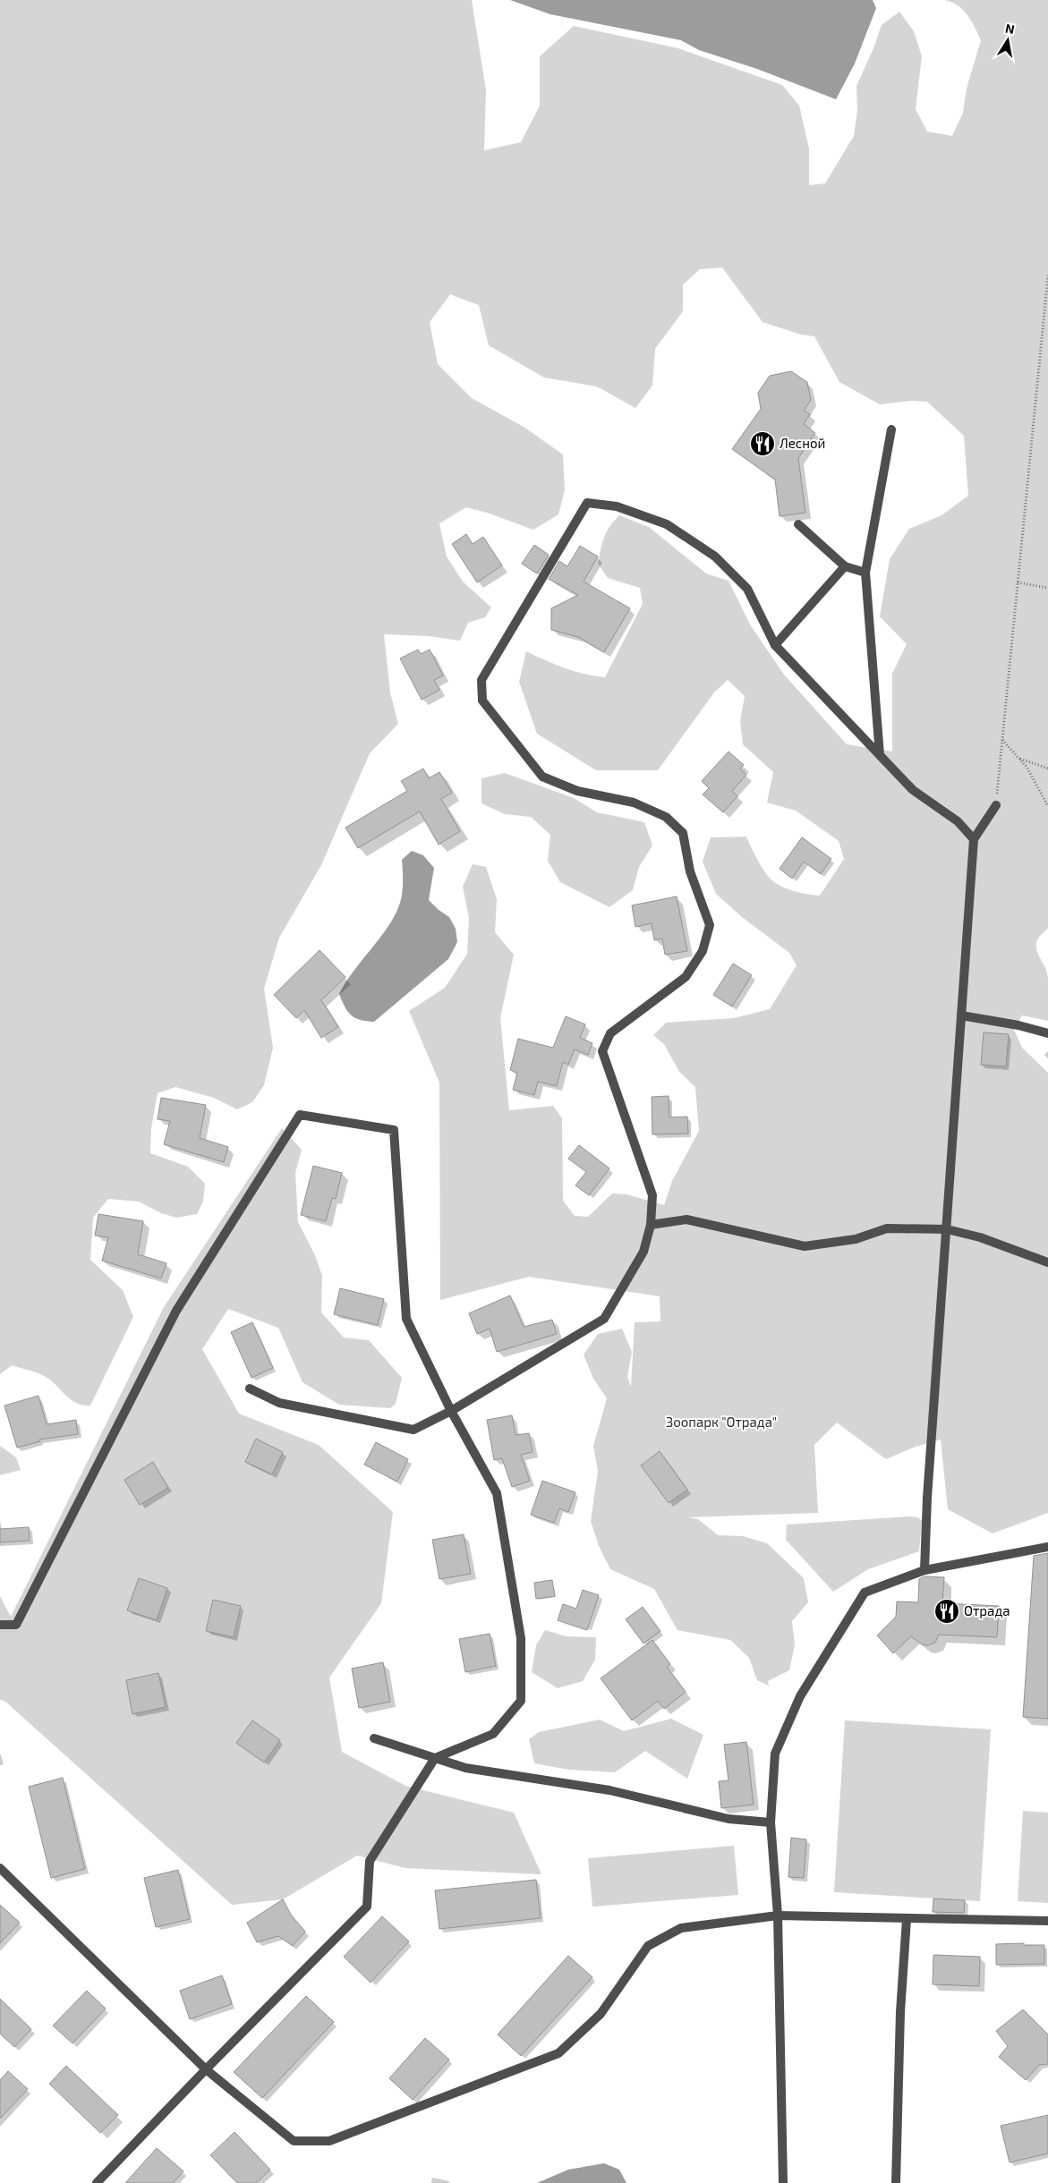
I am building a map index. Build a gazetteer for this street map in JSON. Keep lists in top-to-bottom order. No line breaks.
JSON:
{"parks":["Зоопарк \"Отрада\""],"places":{"restaurant":["Лесной","Отрада"]},"north":"top"}
